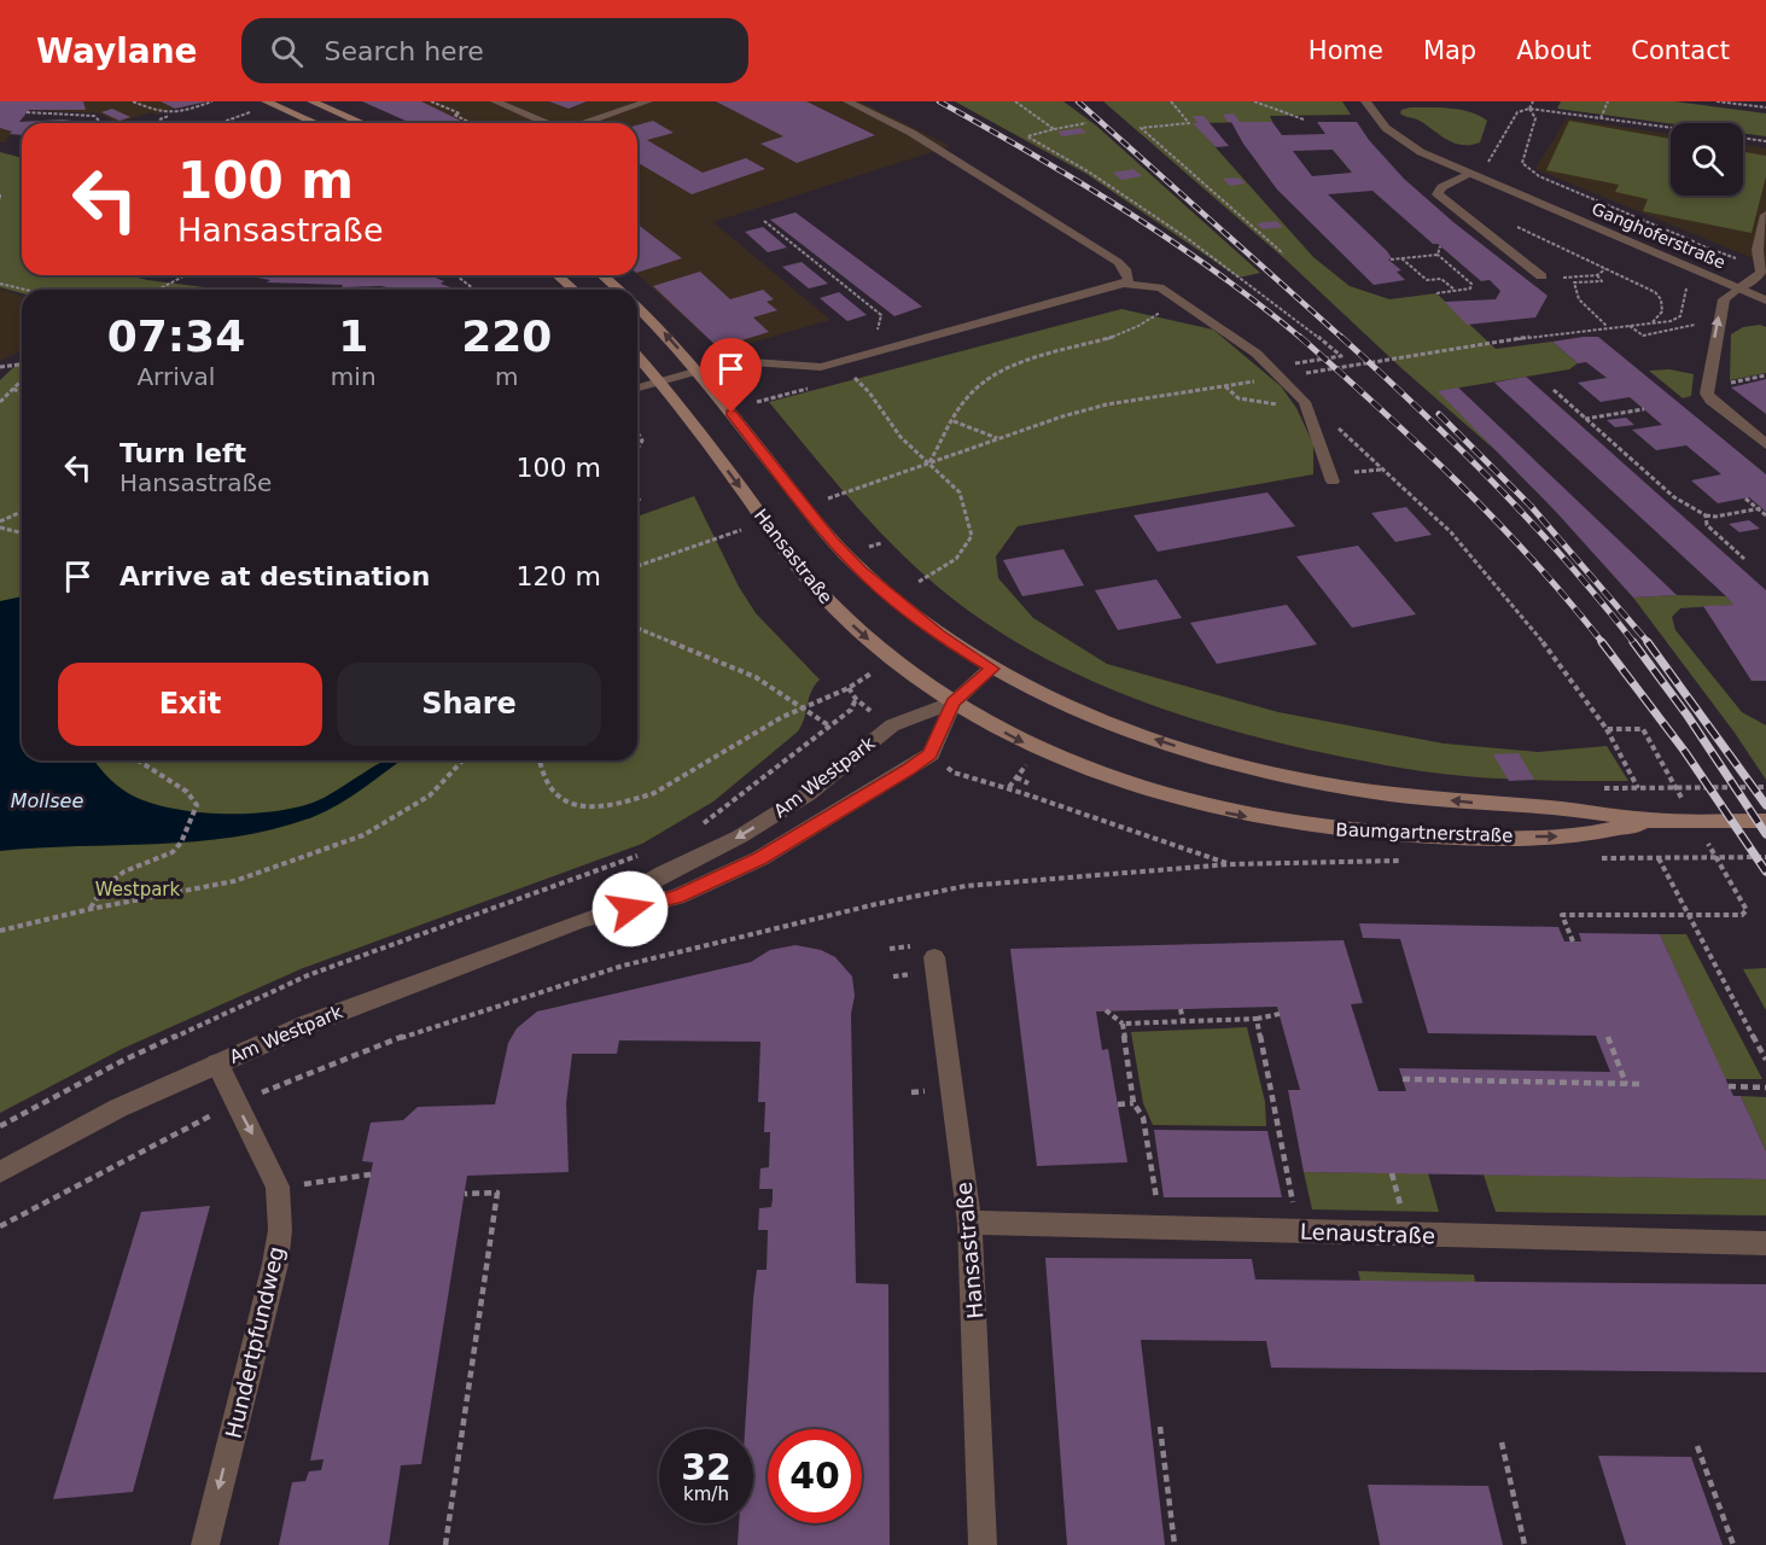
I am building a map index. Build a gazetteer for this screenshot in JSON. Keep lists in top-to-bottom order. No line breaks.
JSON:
{"streets":{"main road":["Hansastraße","Baumgartnerstraße"],"street":["Ganghoferstraße","Am Westpark","Lenaustraße","Hundertpfundweg"]},"crossings":[["Hansastraße","Am Westpark"],["Hansastraße","Baumgartnerstraße"],["Hansastraße","Lenaustraße"],["Am Westpark","Baumgartnerstraße"],["Am Westpark","Hundertpfundweg"]],"one_way":["Hundertpfundweg"],"water":["Mollsee"],"parks":["Westpark"],"page":{"header":"Waylane","search":"Search here","nav":["Home","Map","About","Contact"],"turn":["100 m","Hansastraße"],"eta":["07:34","Arrival","1","min","220","m"],"list":[{"name":"Turn left","note":"Hansastraße","value":"100 m"},{"name":"Arrive at destination","value":"120 m"}],"buttons":["Exit","Share"],"speed":"32 km/h","limit":"40"}}
